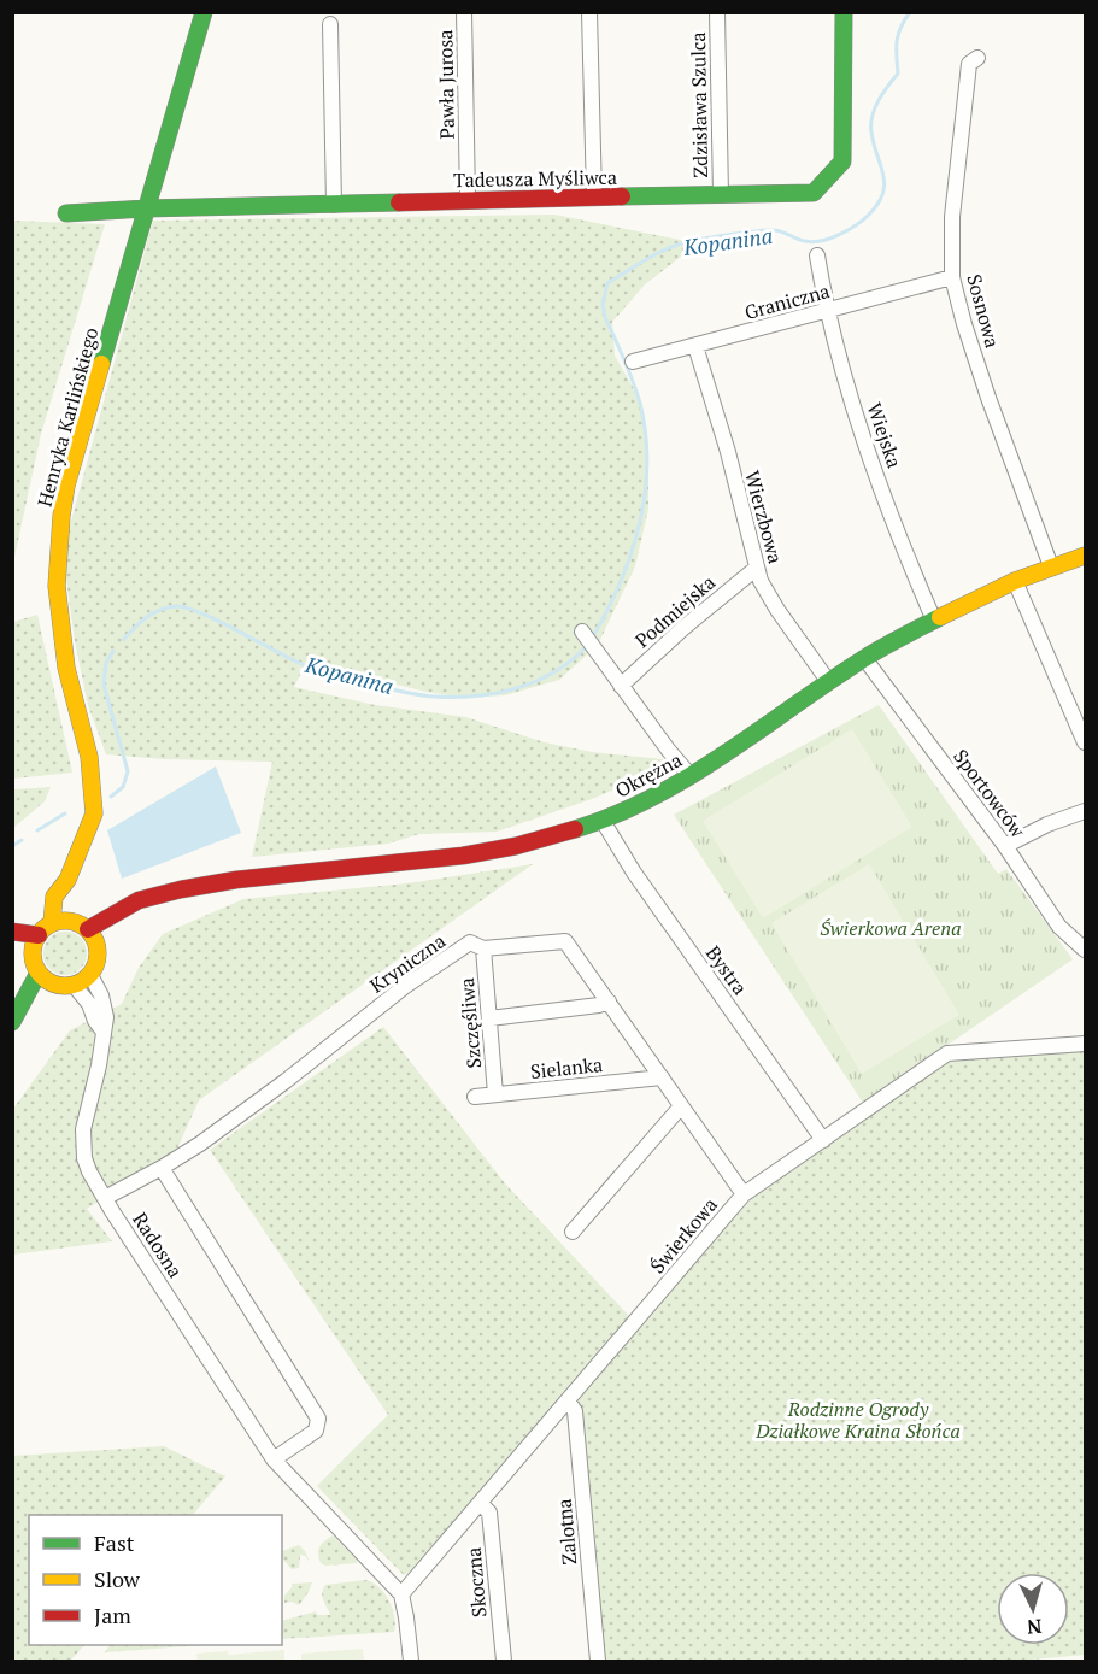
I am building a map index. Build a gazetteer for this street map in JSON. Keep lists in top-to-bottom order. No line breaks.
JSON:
{"streets":{"street":["Pawła Jurosa","Zdzisława Szulca","Tadeusza Myśliwca","Graniczna","Sosnowa","Henryka Karlińskiego","Wiejska","Wierzbowa","Podmiejska","Okrężna","Sportowców","Kryniczna","Bystra","Szczęśliwa","Sielanka","Świerkowa","Radosna","Zalotna","Skoczna"]},"crossings":[["Pawła Jurosa","Tadeusza Myśliwca"],["Zdzisława Szulca","Tadeusza Myśliwca"],["Tadeusza Myśliwca","Henryka Karlińskiego"],["Graniczna","Sosnowa"],["Graniczna","Wiejska"],["Graniczna","Wierzbowa"],["Sosnowa","Okrężna"],["Henryka Karlińskiego","Okrężna"],["Henryka Karlińskiego","Radosna"],["Wiejska","Okrężna"],["Wierzbowa","Podmiejska"],["Wierzbowa","Okrężna"],["Okrężna","Sportowców"],["Okrężna","Bystra"],["Okrężna","Radosna"],["Kryniczna","Szczęśliwa"],["Kryniczna","Sielanka"],["Kryniczna","Świerkowa"],["Kryniczna","Radosna"],["Bystra","Świerkowa"],["Szczęśliwa","Sielanka"],["Świerkowa","Radosna"],["Świerkowa","Zalotna"],["Świerkowa","Skoczna"]],"water":["Kopanina"],"parks":["Świerkowa Arena","Rodzinne Ogrody Działkowe Kraina Słońca"],"legend":["Fast","Slow","Jam"],"north":"bottom"}
